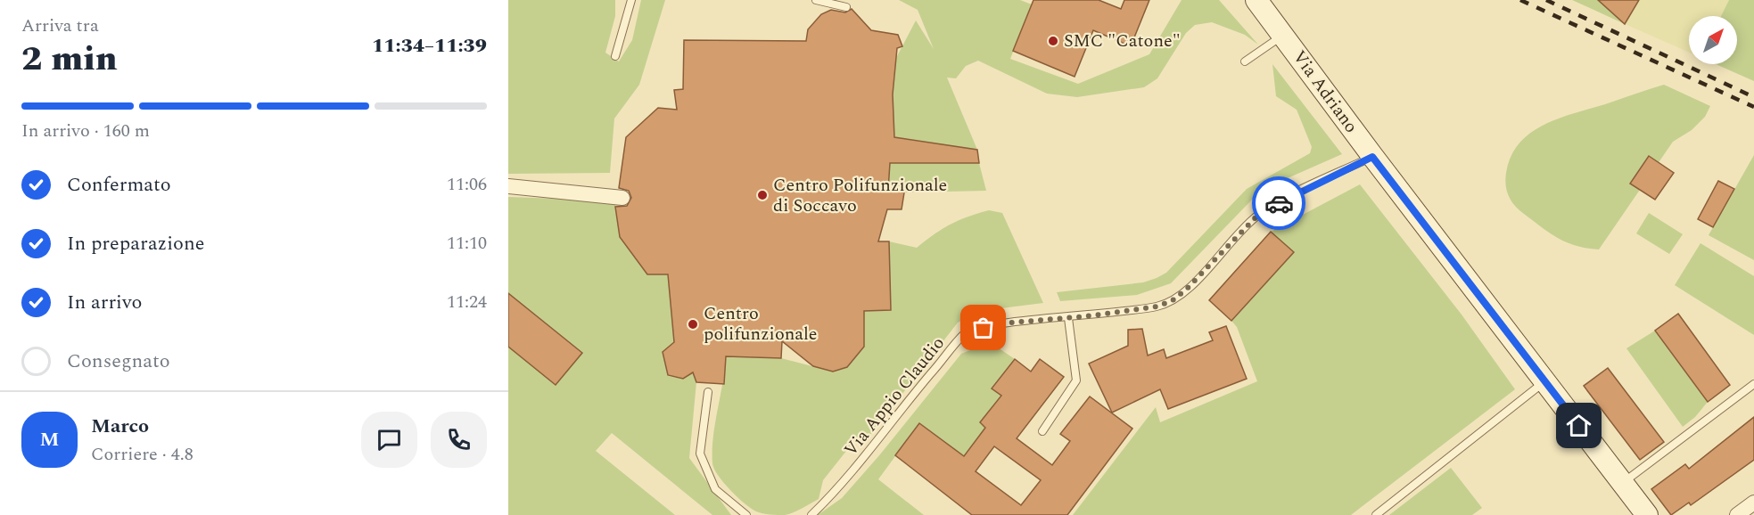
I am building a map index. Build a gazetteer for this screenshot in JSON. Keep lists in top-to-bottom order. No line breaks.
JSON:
{"streets":{"street":["Via Adriano"],"lane":["Via Appio Claudio"]},"crossings":[["Via Adriano","Via Appio Claudio"]],"places":["SMC \"Catone\"","Centro Polifunzionale di Soccavo","Centro polifunzionale"],"north":"top right","page":{"heading":["2 min","Arriva tra","11:34–11:39"],"panel":["Marco","Corriere · 4.8"],"bar":"In arrivo · 160 m","list":[["Confermato","11:06"],["In preparazione","11:10"],["In arrivo","11:24"],"Consegnato"],"round":"M"}}
